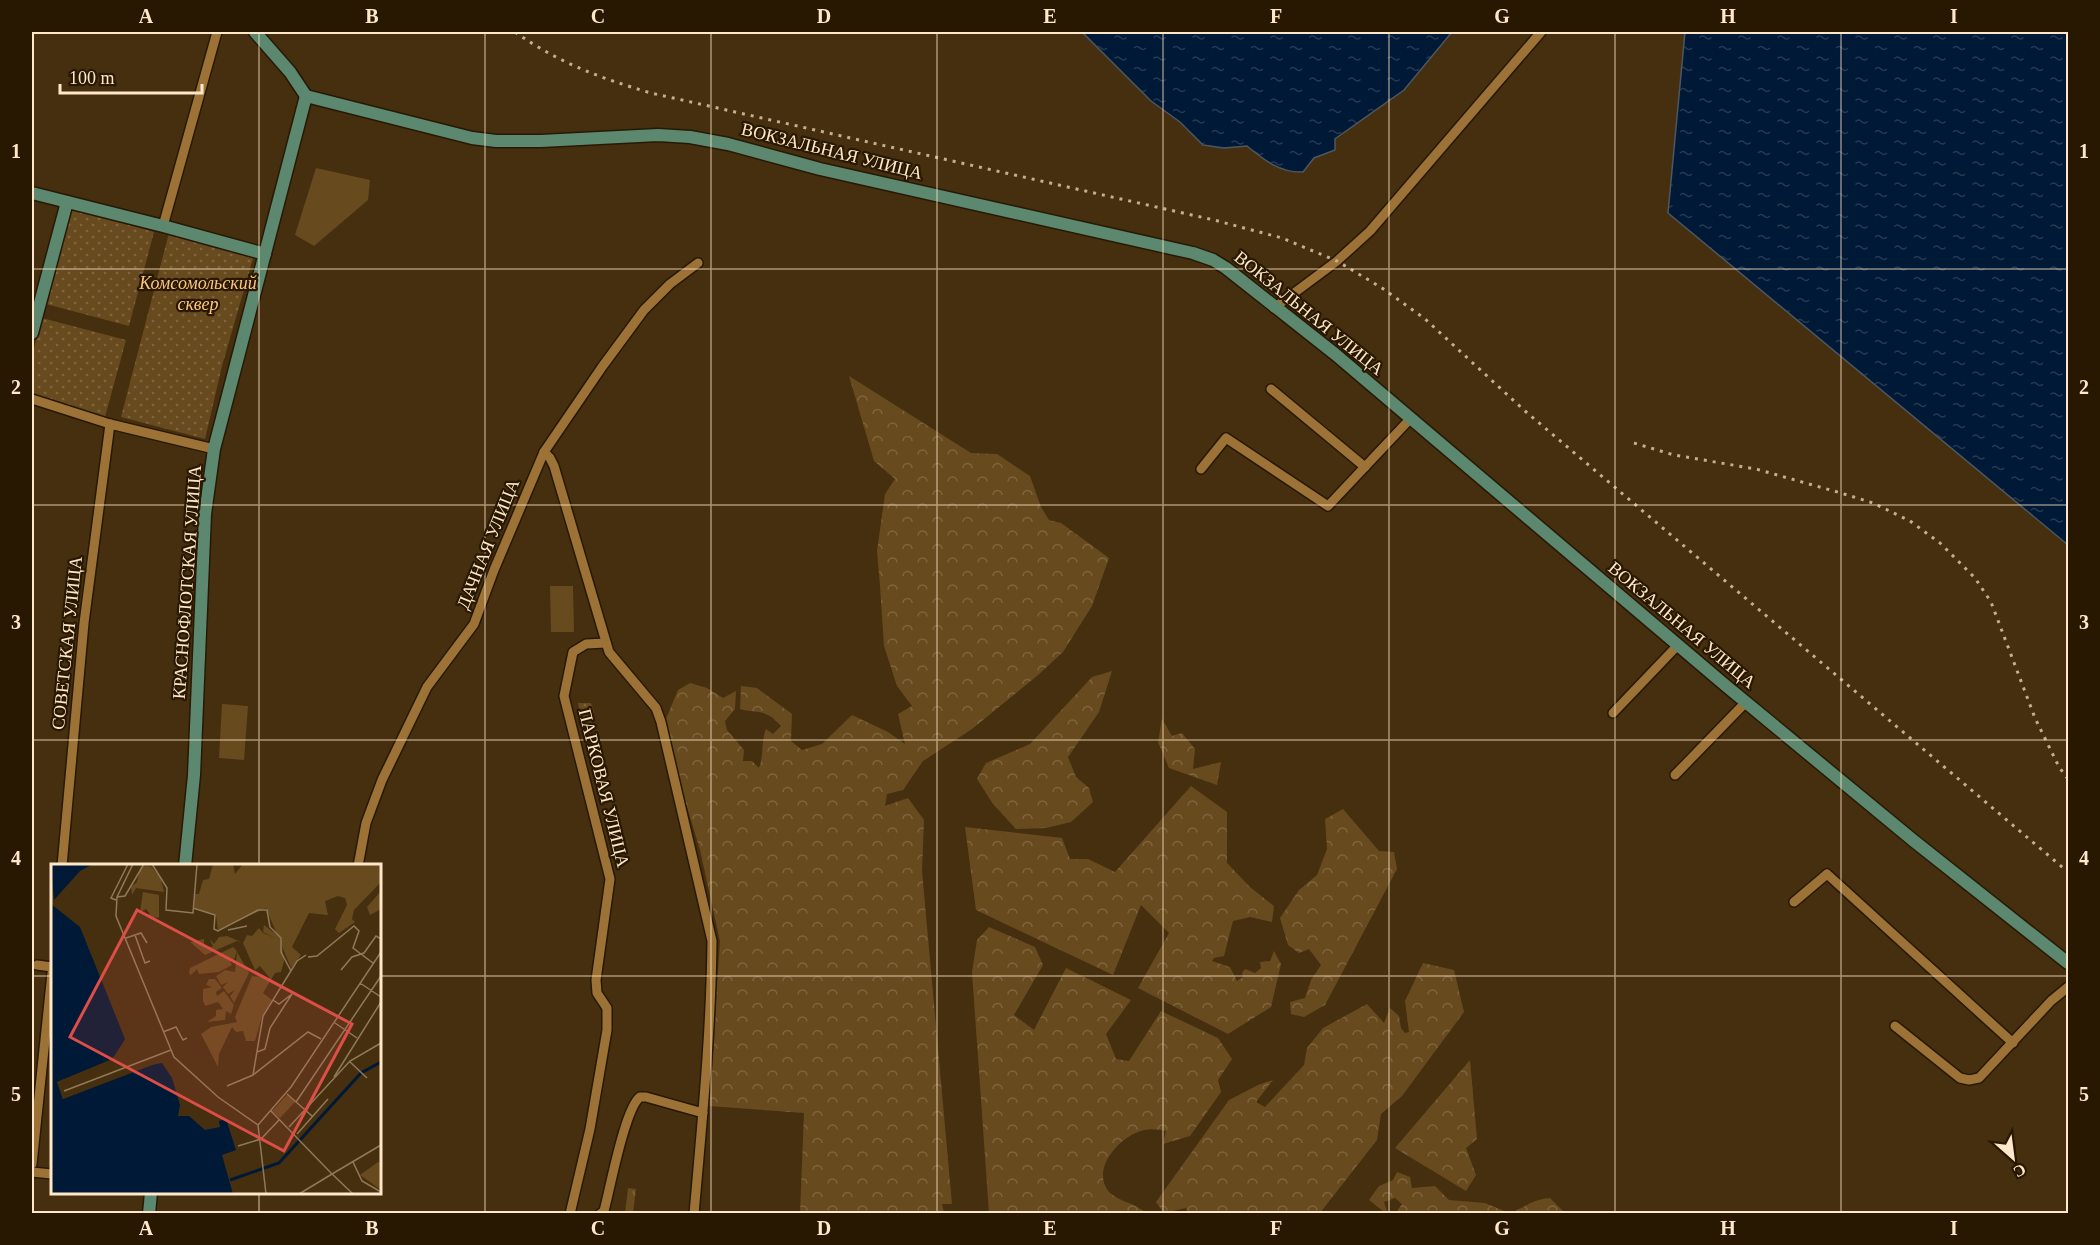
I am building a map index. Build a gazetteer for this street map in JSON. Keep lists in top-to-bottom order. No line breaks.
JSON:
{"streets":{"main road":["ВОКЗАЛЬНАЯ УЛИЦА","КРАСНОФЛОТСКАЯ УЛИЦА"],"street":["ДАЧНАЯ УЛИЦА","СОВЕТСКАЯ УЛИЦА","ПАРКОВАЯ УЛИЦА"]},"crossings":[["ВОКЗАЛЬНАЯ УЛИЦА","КРАСНОФЛОТСКАЯ УЛИЦА"]],"parks":["Комсомольский сквер"],"scale_bar":"100 m","north":"bottom right","grid":{"columns":["A","B","C","D","E","F","G","H","I"],"rows":["1","2","3","4","5"]}}
